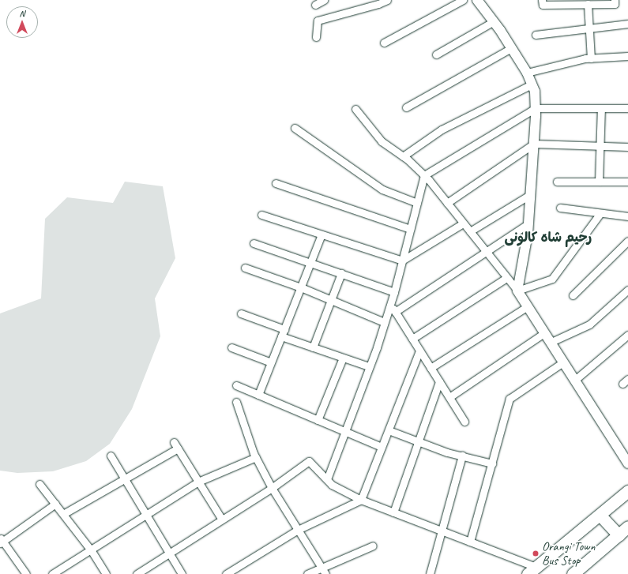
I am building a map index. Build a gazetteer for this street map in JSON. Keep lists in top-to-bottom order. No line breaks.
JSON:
{"districts":["رحیم شاہ کالونی"],"places":["Orangi Town Bus Stop"],"north":"top"}
